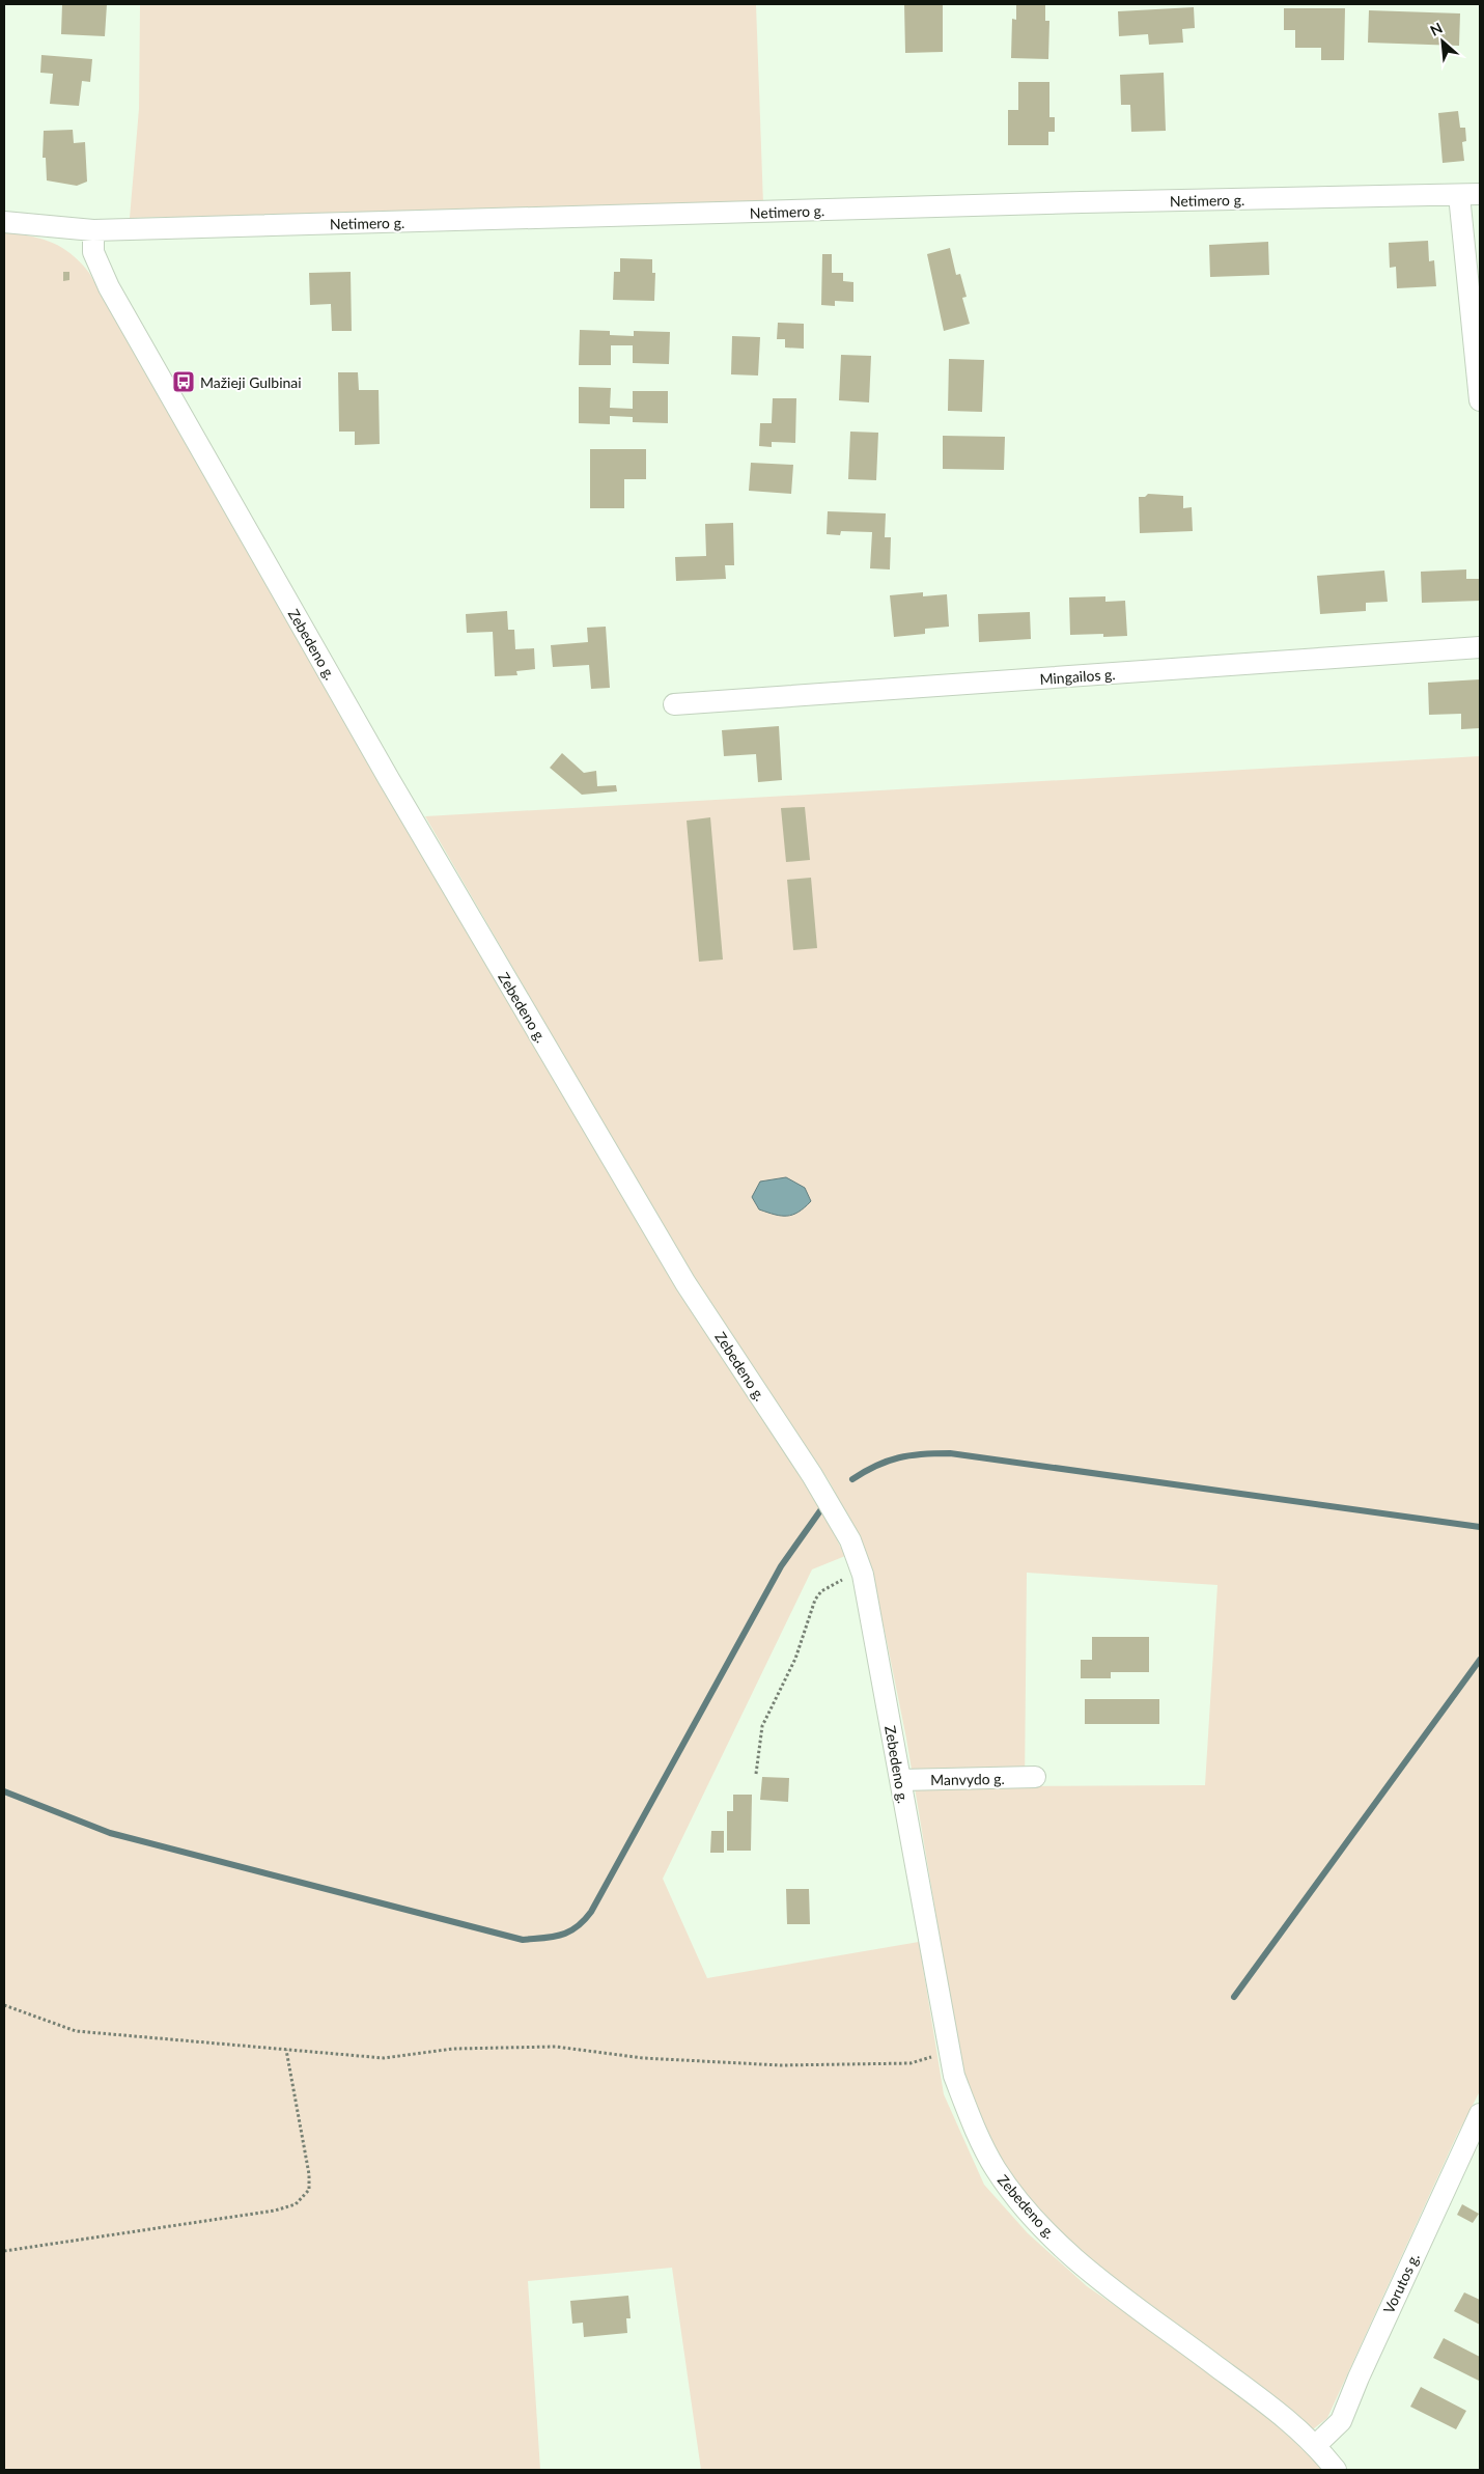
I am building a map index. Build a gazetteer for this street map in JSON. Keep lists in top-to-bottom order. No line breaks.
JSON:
{"streets":{"street":["Netimero g.","Zebedeno g.","Mingailos g.","Manvydo g.","Vorutos g."]},"crossings":[["Netimero g.","Zebedeno g."],["Zebedeno g.","Manvydo g."],["Zebedeno g.","Vorutos g."]],"places":{"bus stop":["Mažieji Gulbinai"]},"north":"top left"}
